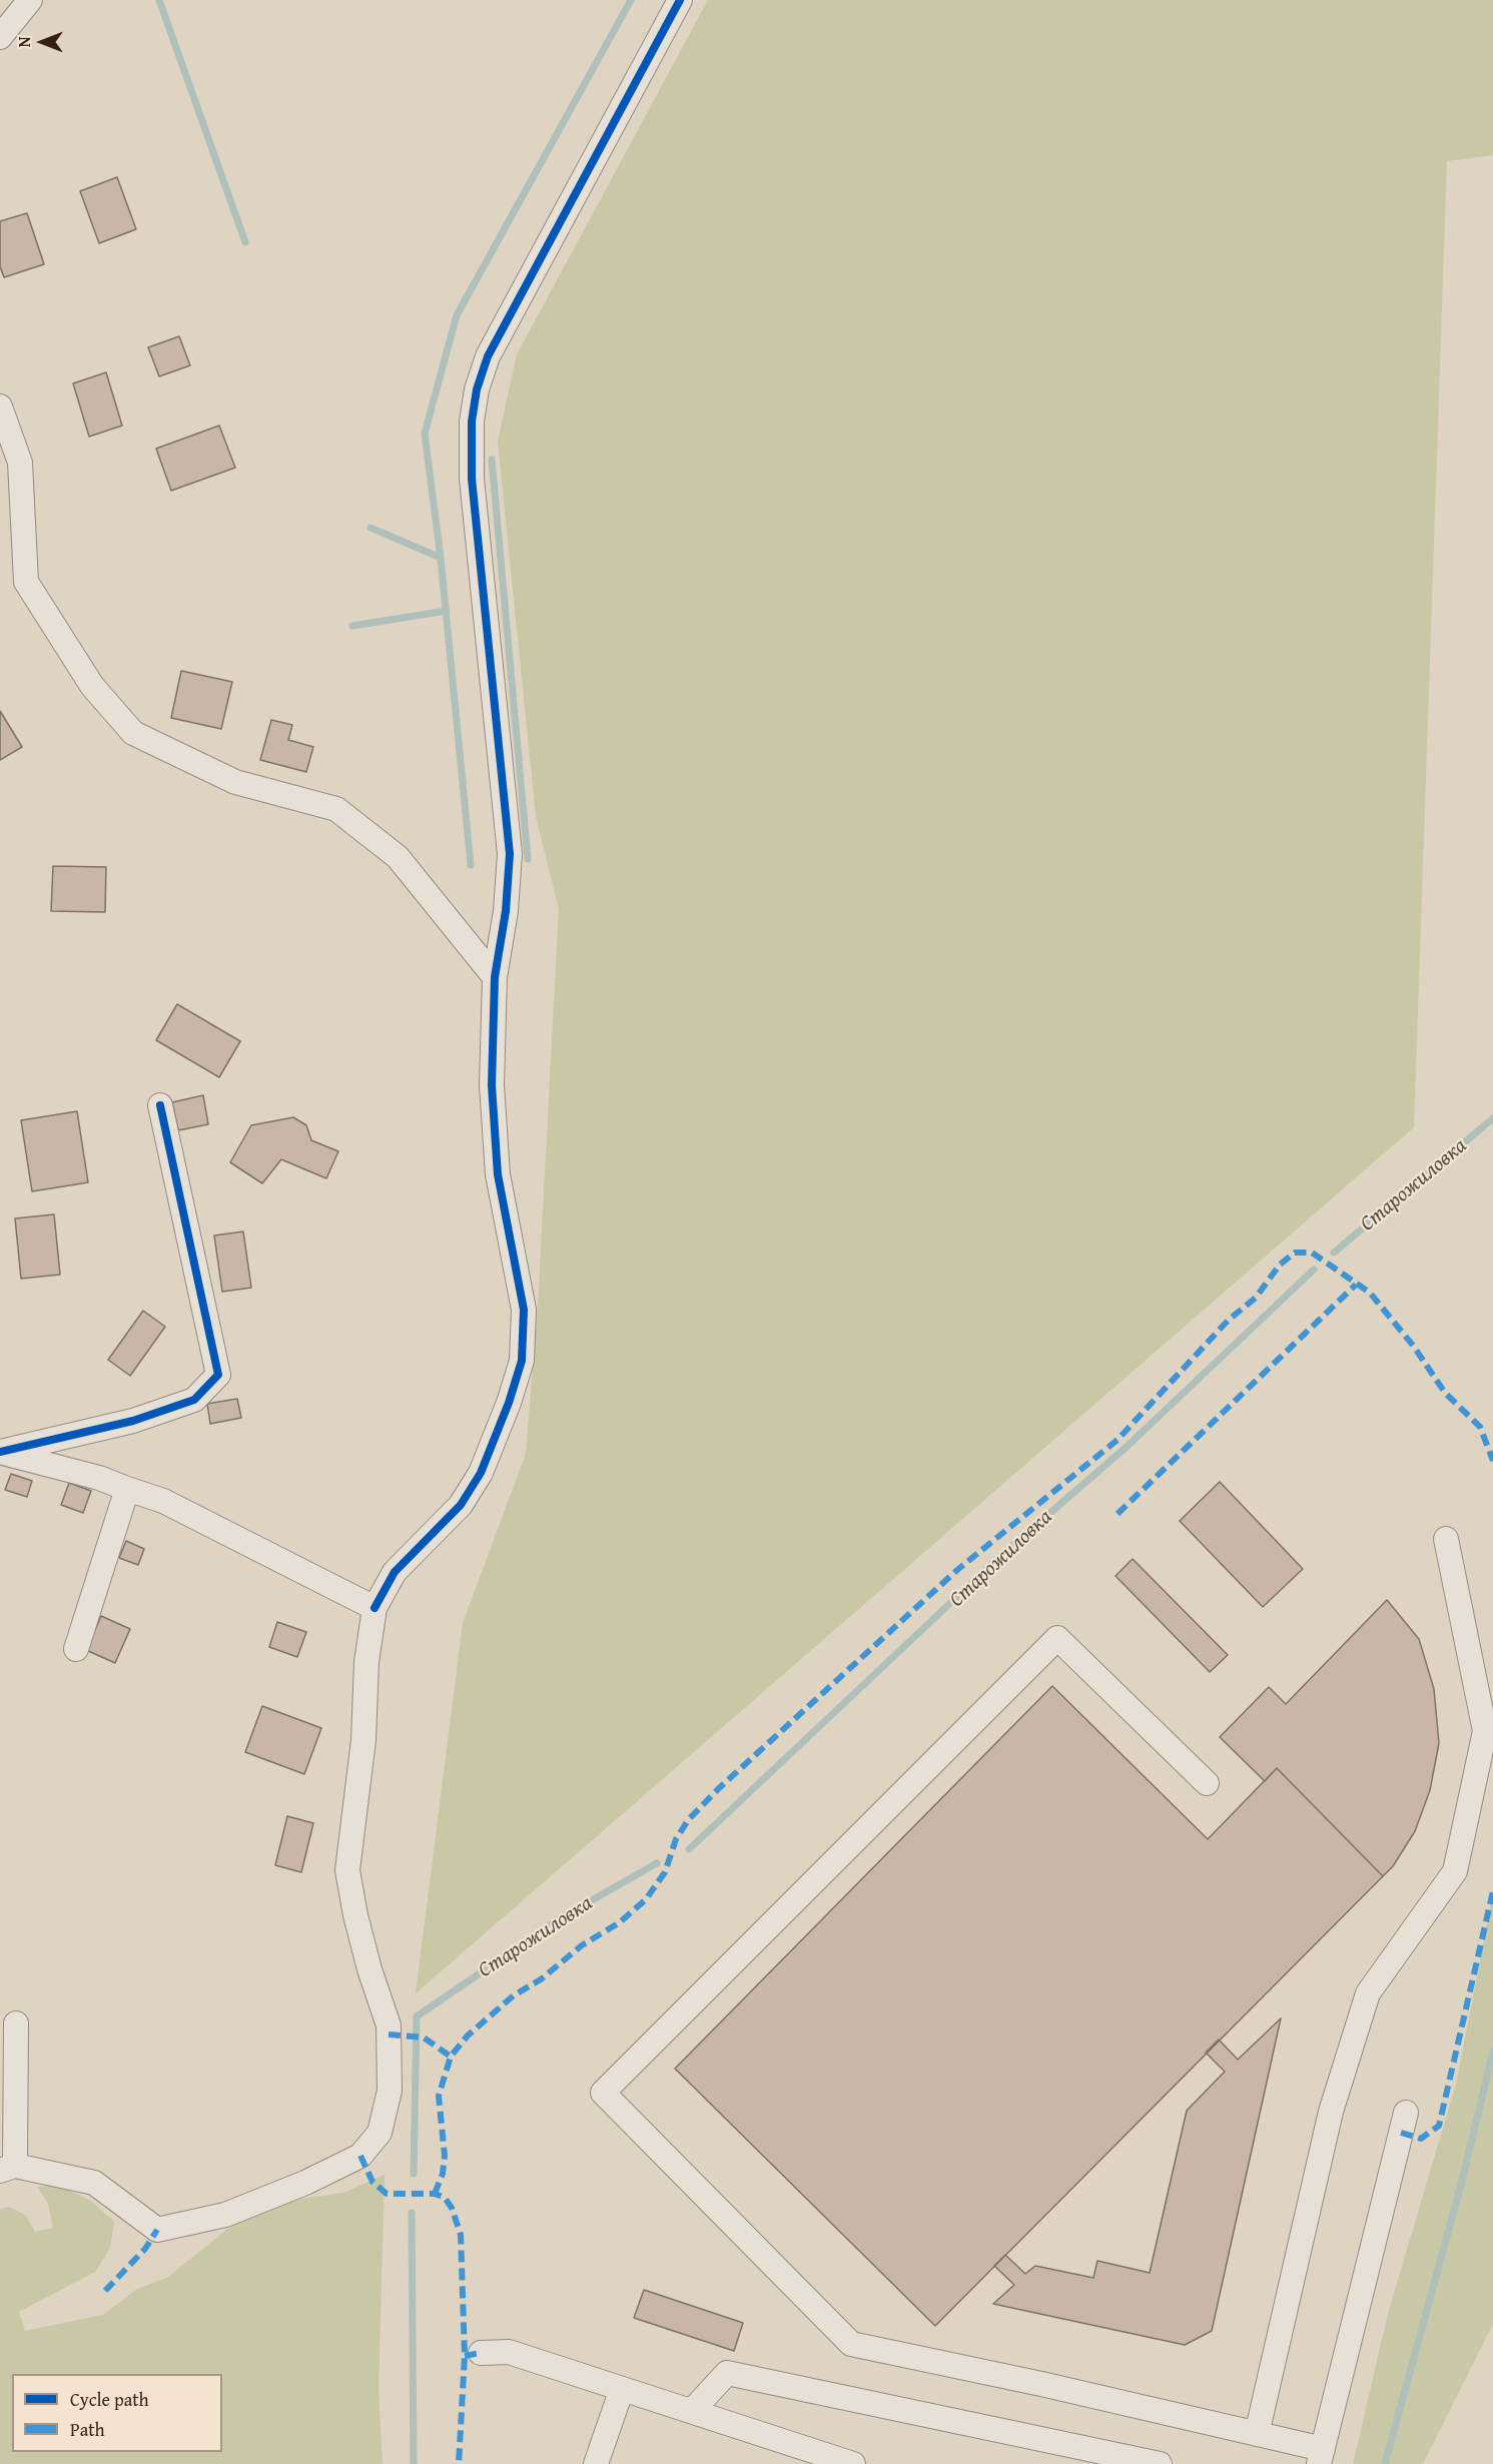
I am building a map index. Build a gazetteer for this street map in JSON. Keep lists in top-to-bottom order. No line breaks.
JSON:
{"water":["Старожиловка"],"legend":["Cycle path","Path"],"north":"left"}
